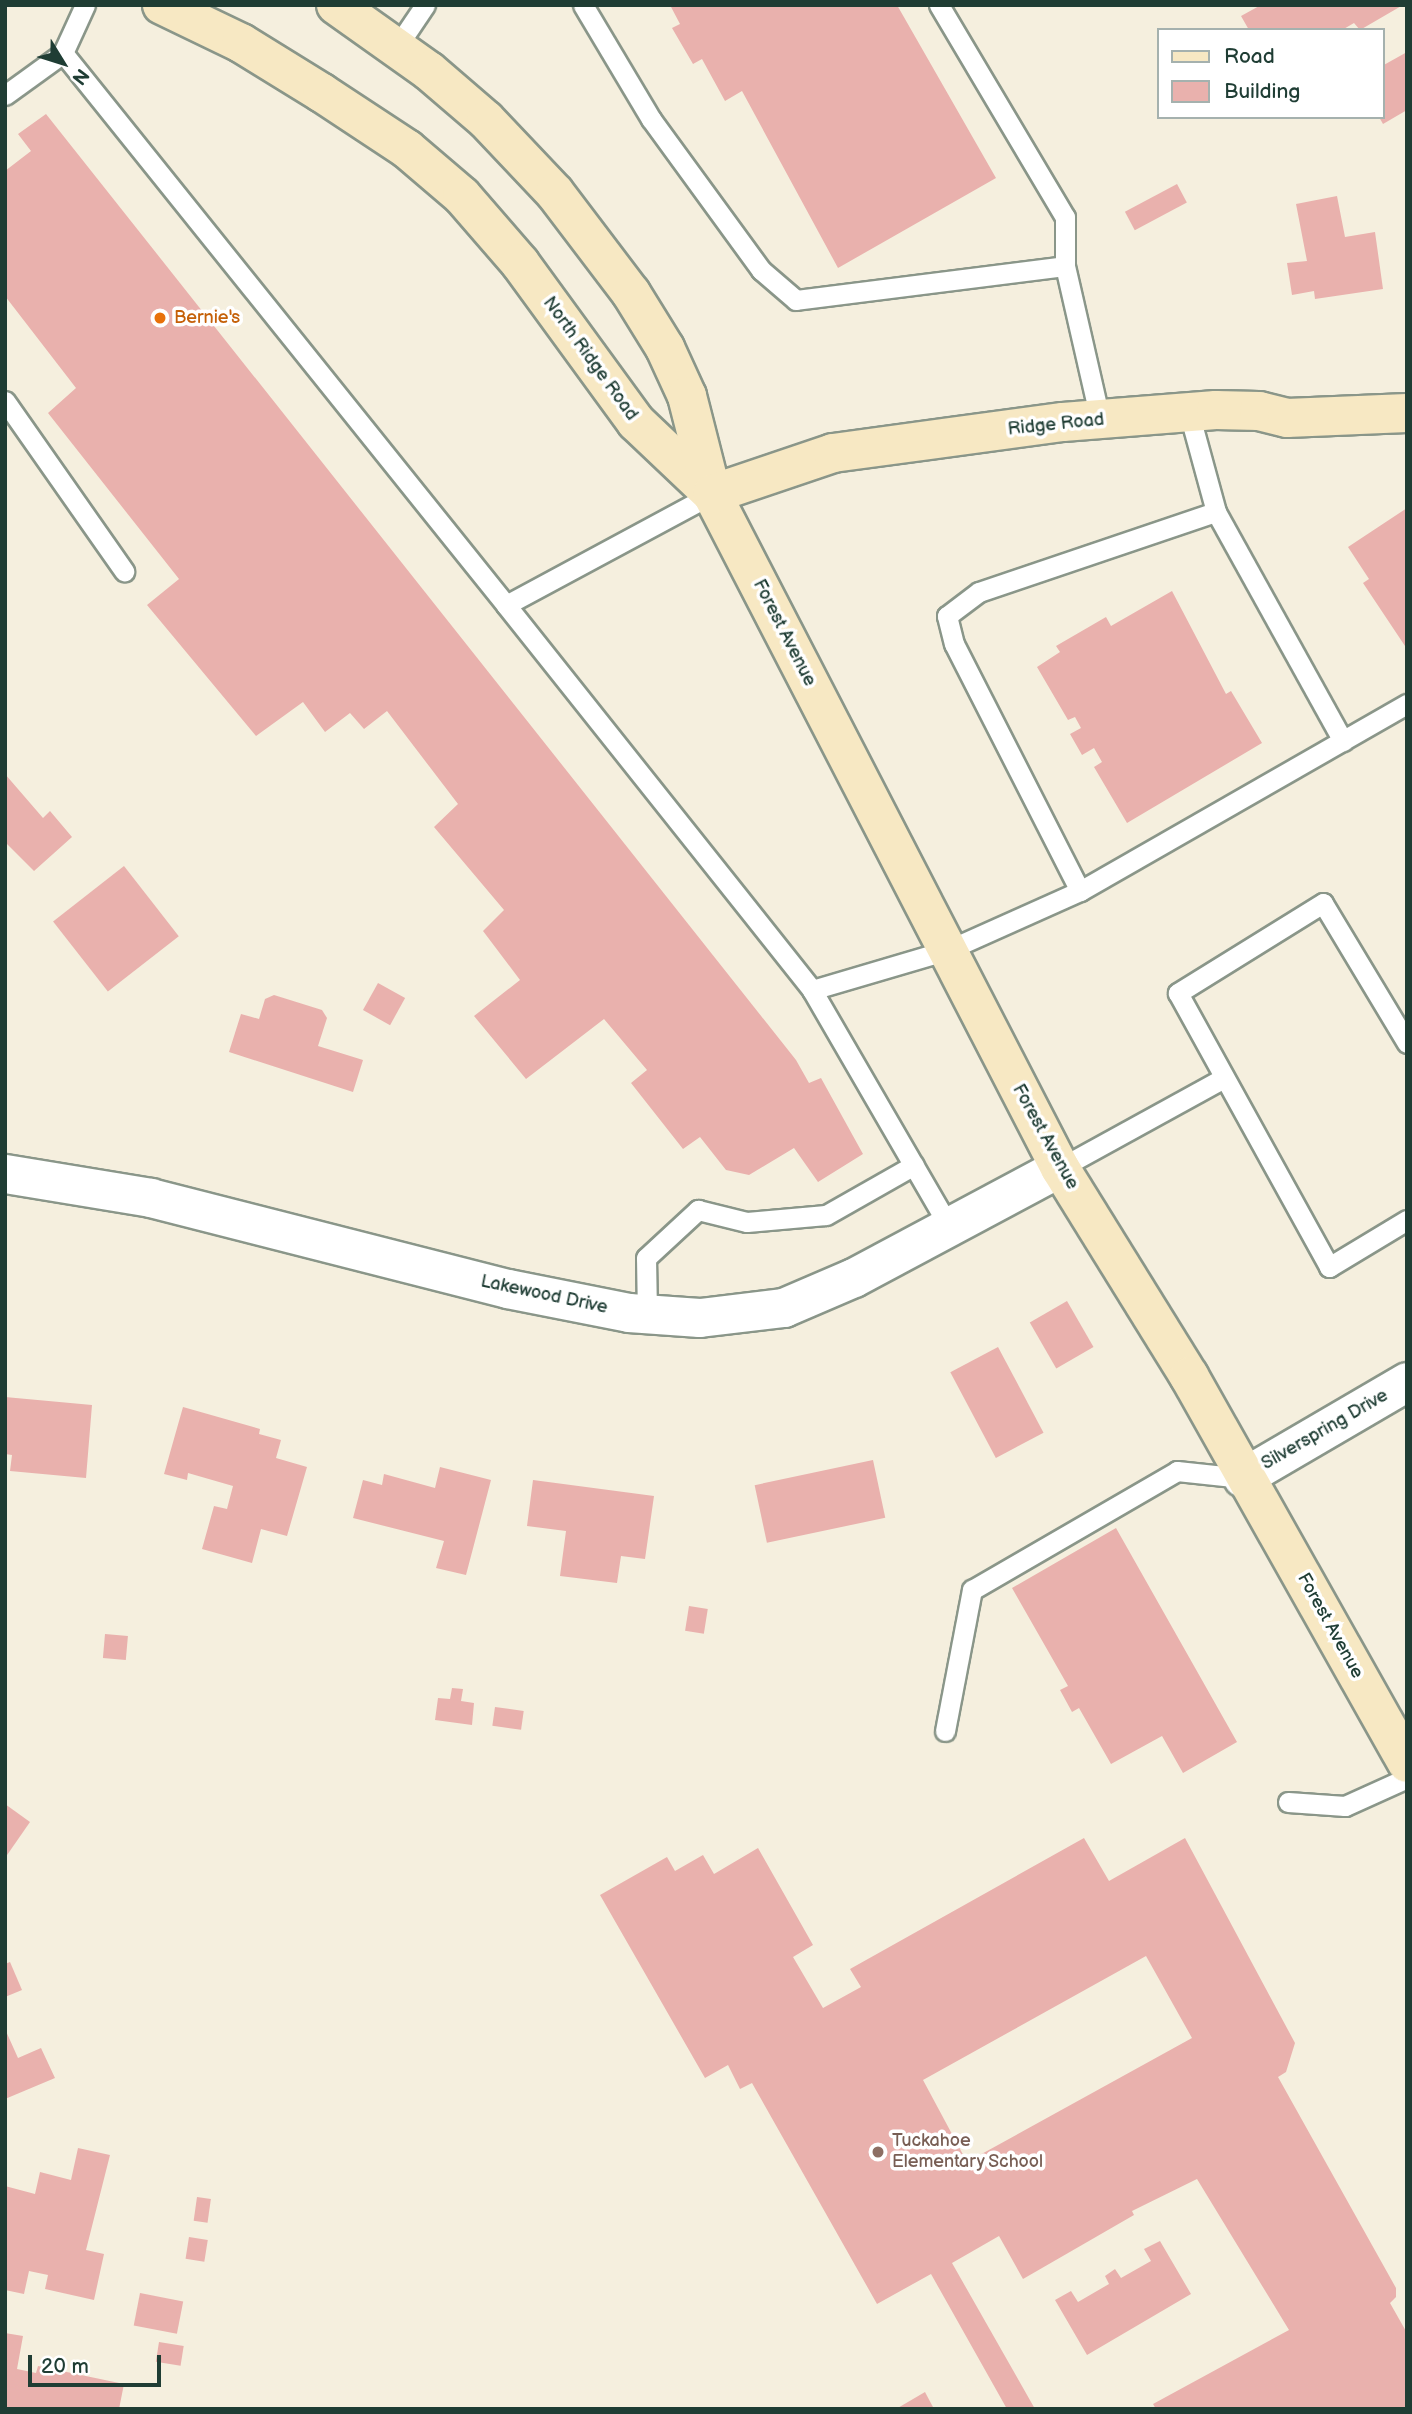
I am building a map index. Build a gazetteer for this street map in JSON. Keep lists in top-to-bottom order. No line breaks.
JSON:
{"streets":{"main road":["North Ridge Road","Ridge Road","Forest Avenue"],"street":["Lakewood Drive","Silverspring Drive"]},"crossings":[["North Ridge Road","Ridge Road"],["North Ridge Road","Forest Avenue"],["Ridge Road","Forest Avenue"],["Forest Avenue","Lakewood Drive"],["Forest Avenue","Silverspring Drive"]],"places":["Bernie's","Tuckahoe Elementary School"],"legend":["Road","Building"],"scale_bar":"20 m","north":"bottom right"}
